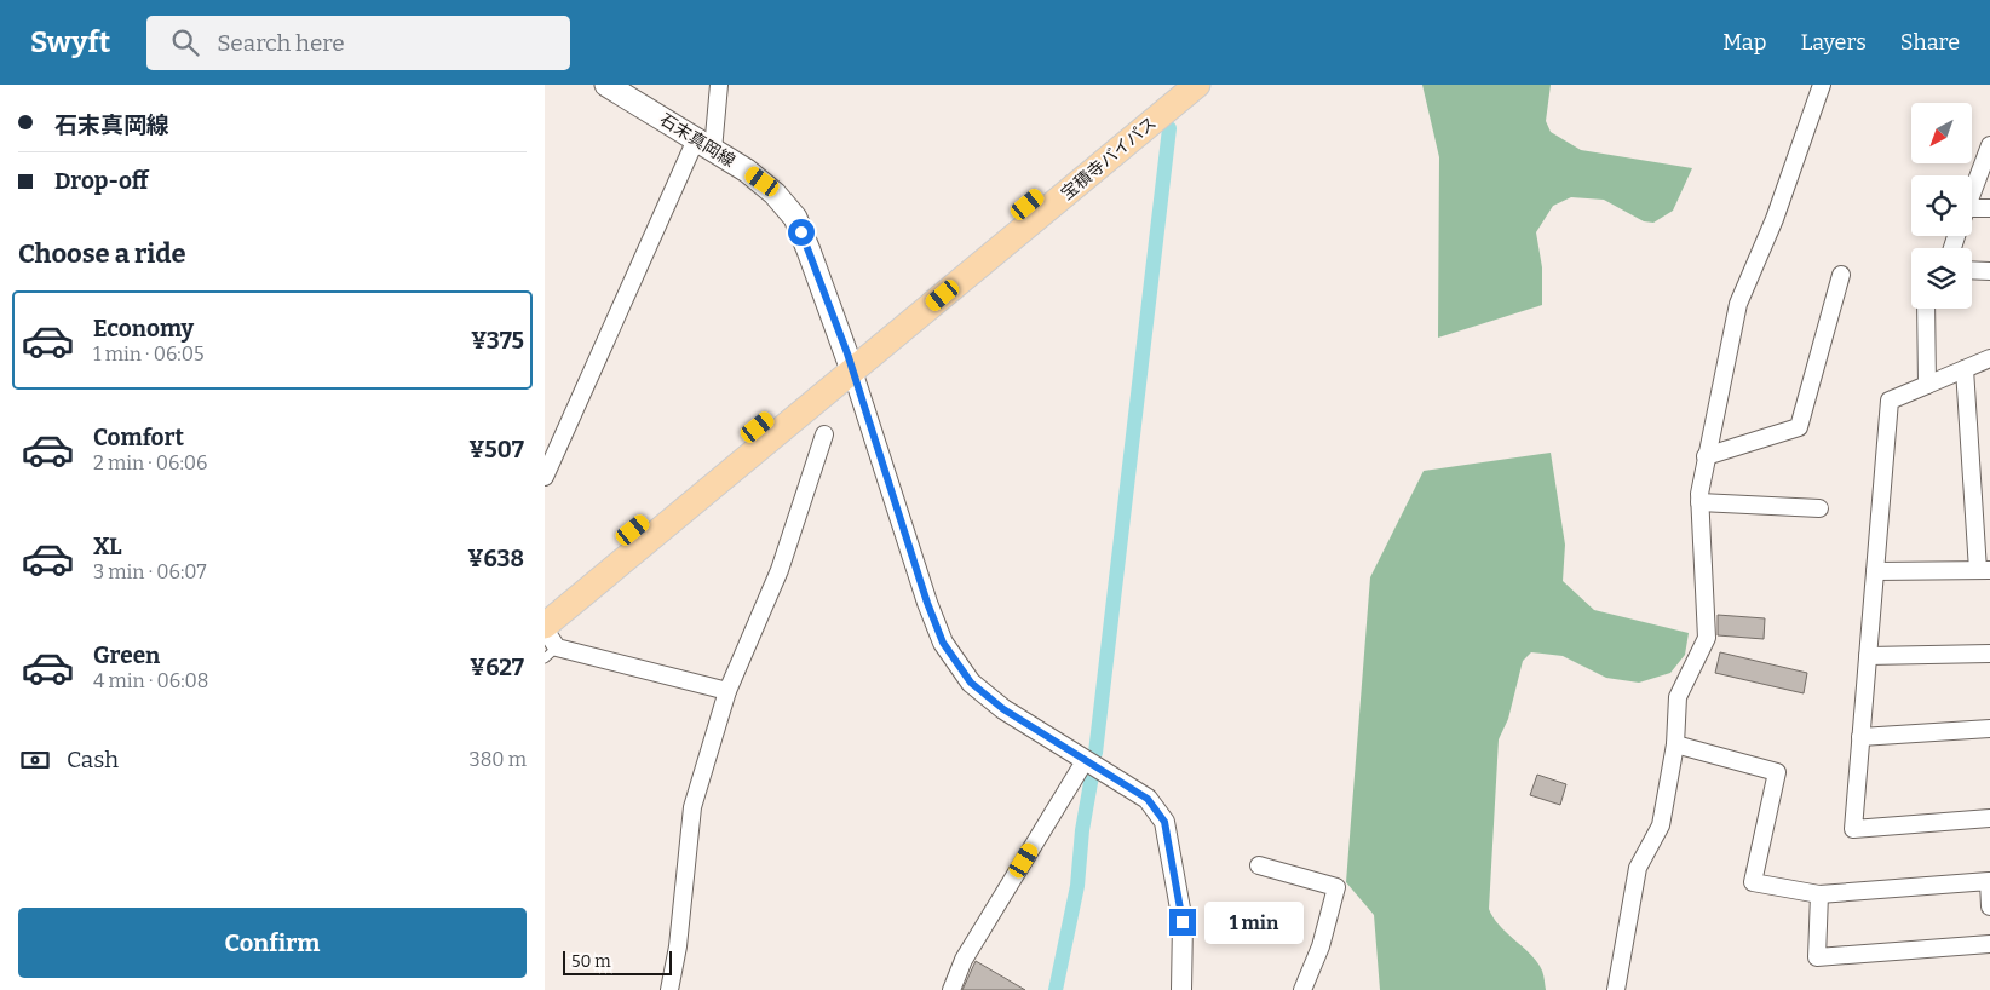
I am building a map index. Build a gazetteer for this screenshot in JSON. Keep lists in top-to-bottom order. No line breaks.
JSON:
{"streets":{"main road":["石末真岡線","宝積寺バイパス"]},"crossings":[["石末真岡線","宝積寺バイパス"]],"scale_bar":"50 m","north":"bottom left","page":{"header":"Swyft","search":"Search here","nav":["Map","Layers","Share"],"banner":["石末真岡線","Drop-off"],"heading":"Choose a ride","list":[{"name":"Economy","note":"1 min · 06:05","value":"¥375"},{"name":"Comfort","note":"2 min · 06:06","value":"¥507"},{"name":"XL","note":"3 min · 06:07","value":"¥638"},{"name":"Green","note":"4 min · 06:08","value":"¥627"}],"pay":["Cash","380 m"],"buttons":"Confirm","bubble":"1 min","scale":"50 m"}}
